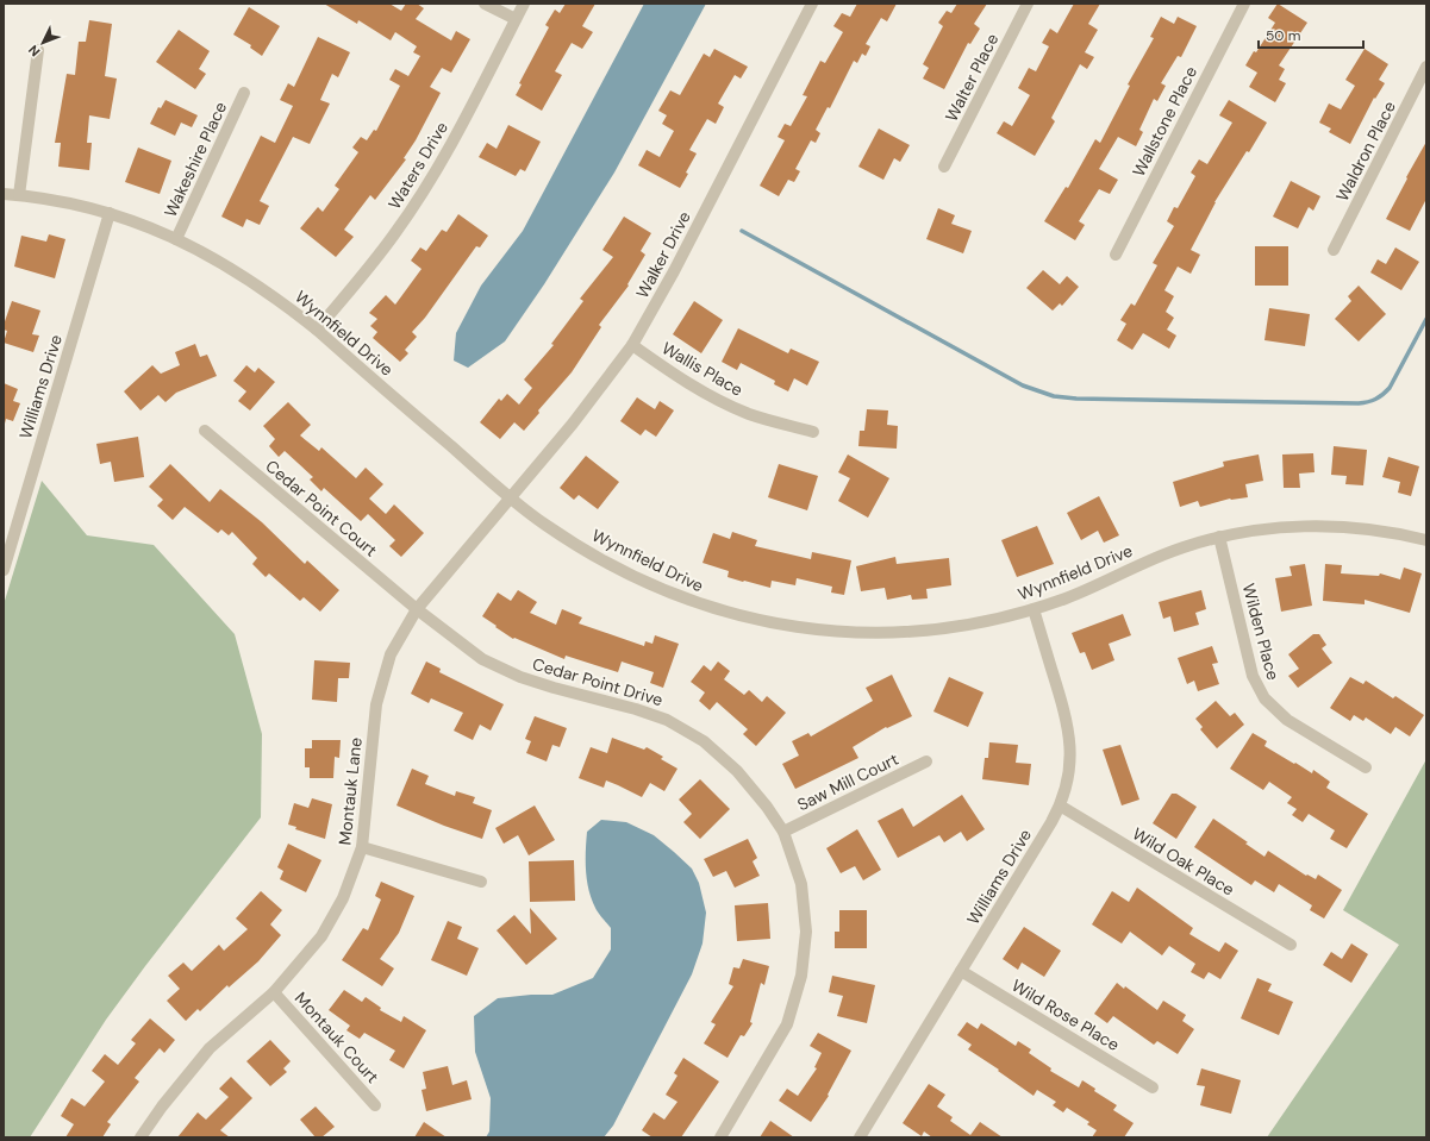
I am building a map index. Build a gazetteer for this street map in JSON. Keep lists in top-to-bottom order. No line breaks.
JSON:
{"streets":{"street":["Walter Place","Wallstone Place","Waldron Place","Wakeshire Place","Waters Drive","Walker Drive","Wynnfield Drive","Wallis Place","Williams Drive","Cedar Point Court","Wilden Place","Cedar Point Drive","Saw Mill Court","Montauk Lane","Wild Oak Place","Wild Rose Place","Montauk Court"]},"crossings":[["Wakeshire Place","Wynnfield Drive"],["Waters Drive","Wynnfield Drive"],["Walker Drive","Wynnfield Drive"],["Walker Drive","Wallis Place"],["Walker Drive","Montauk Lane"],["Wynnfield Drive","Williams Drive"],["Wynnfield Drive","Wilden Place"],["Wynnfield Drive","Montauk Lane"],["Williams Drive","Wild Oak Place"],["Williams Drive","Wild Rose Place"],["Cedar Point Court","Cedar Point Drive"],["Cedar Point Court","Montauk Lane"],["Cedar Point Drive","Saw Mill Court"],["Cedar Point Drive","Montauk Lane"],["Montauk Lane","Montauk Court"]],"scale_bar":"50 m","north":"bottom left"}
